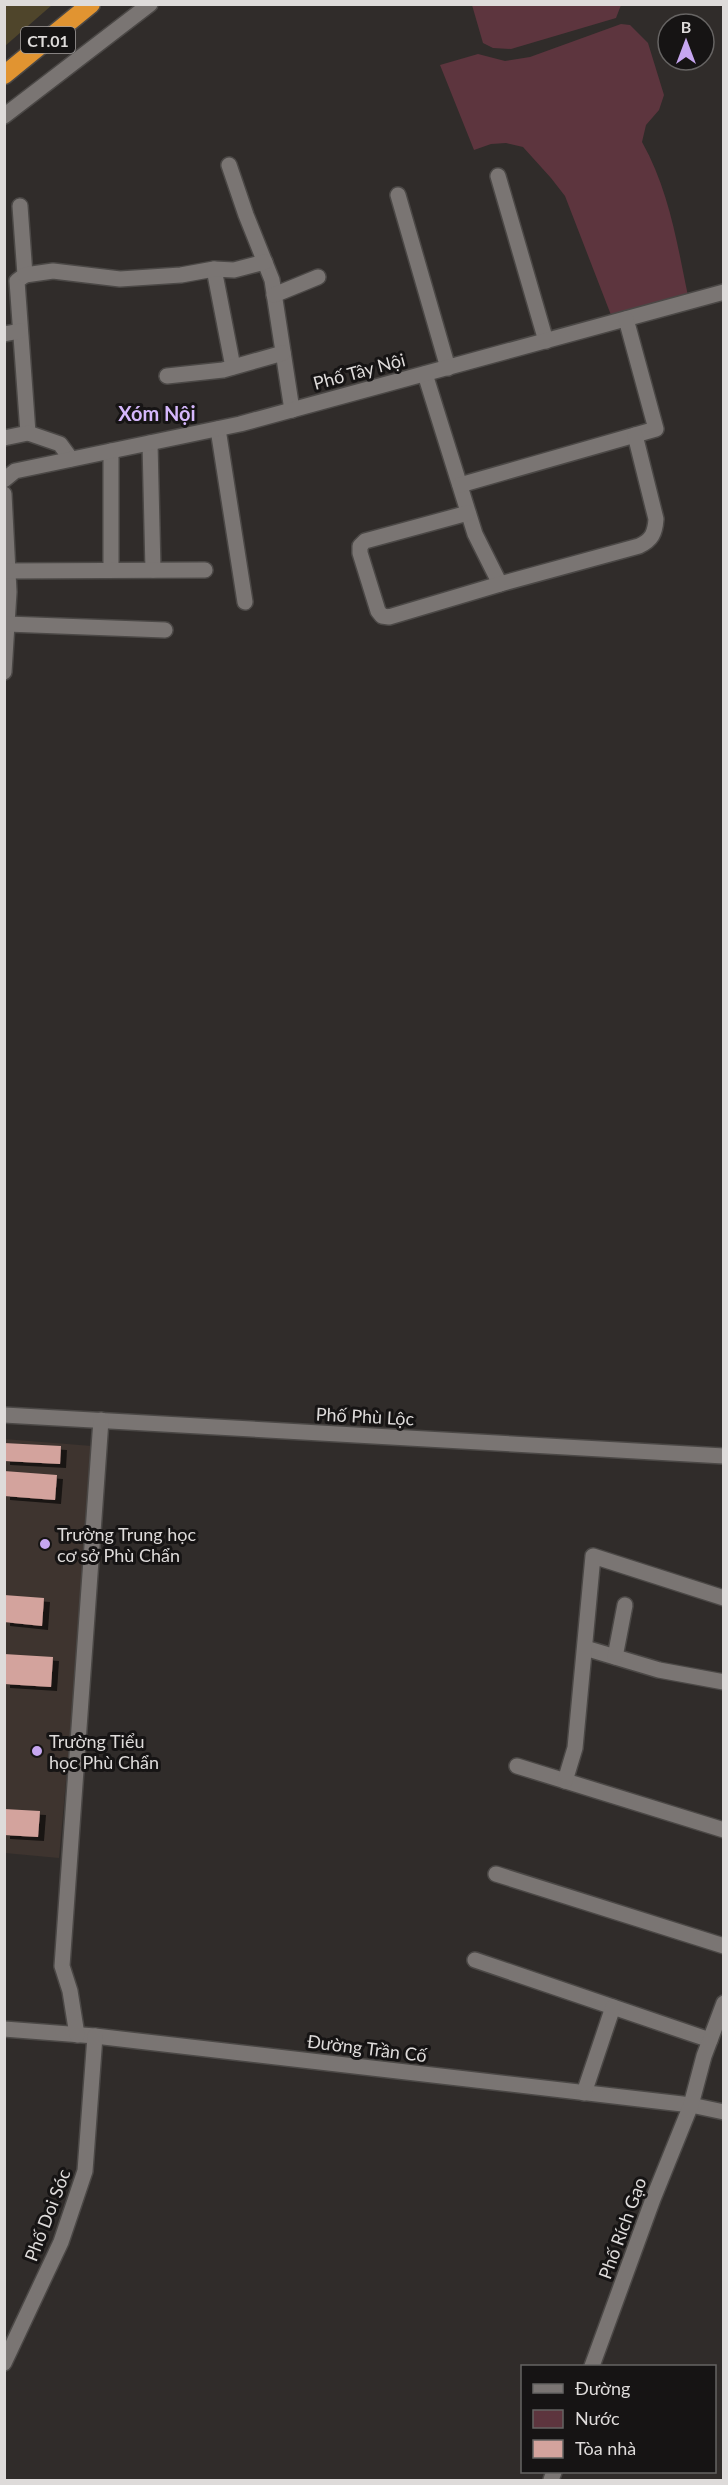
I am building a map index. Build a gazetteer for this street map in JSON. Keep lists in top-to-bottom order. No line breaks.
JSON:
{"streets":{"highway":["CT.01"],"street":["Phố Tây Nội","Phố Phù Lộc","Đường Trần Cố","Phố Doi Sóc","Phố Rích Gạo"]},"crossings":[["Đường Trần Cố","Phố Doi Sóc"],["Đường Trần Cố","Phố Rích Gạo"]],"districts":["Xóm Nội"],"places":["Trường Trung học cơ sở Phù Chẩn","Trường Tiểu học Phù Chẩn"],"legend":["Đường","Nước","Tòa nhà"],"north":"top"}
